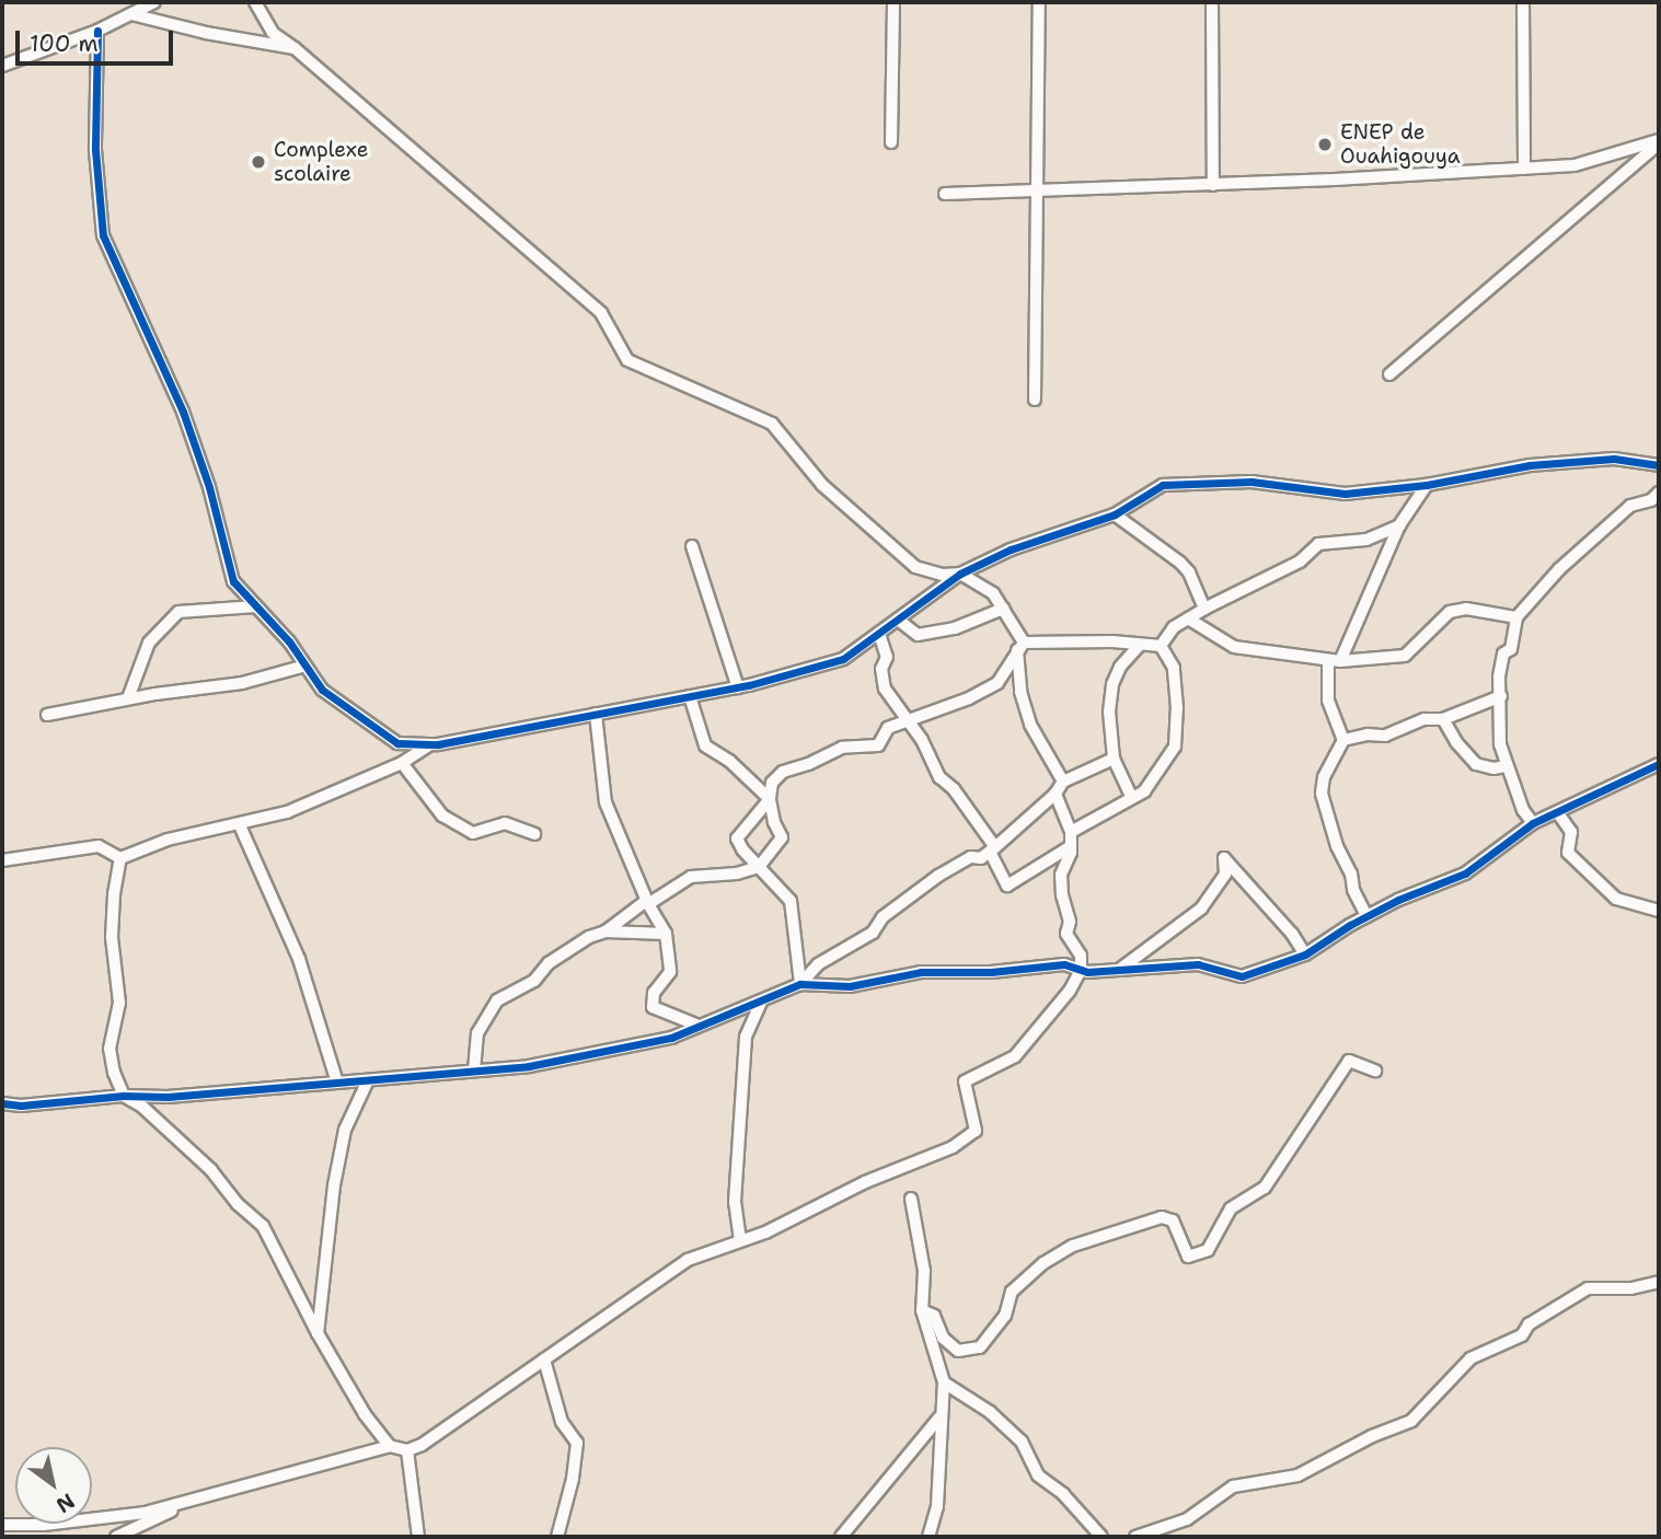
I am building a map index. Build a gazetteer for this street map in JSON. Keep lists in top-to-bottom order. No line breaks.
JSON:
{"places":["ENEP de Ouahigouya","Complexe scolaire"],"scale_bar":"100 m","north":"bottom right"}
